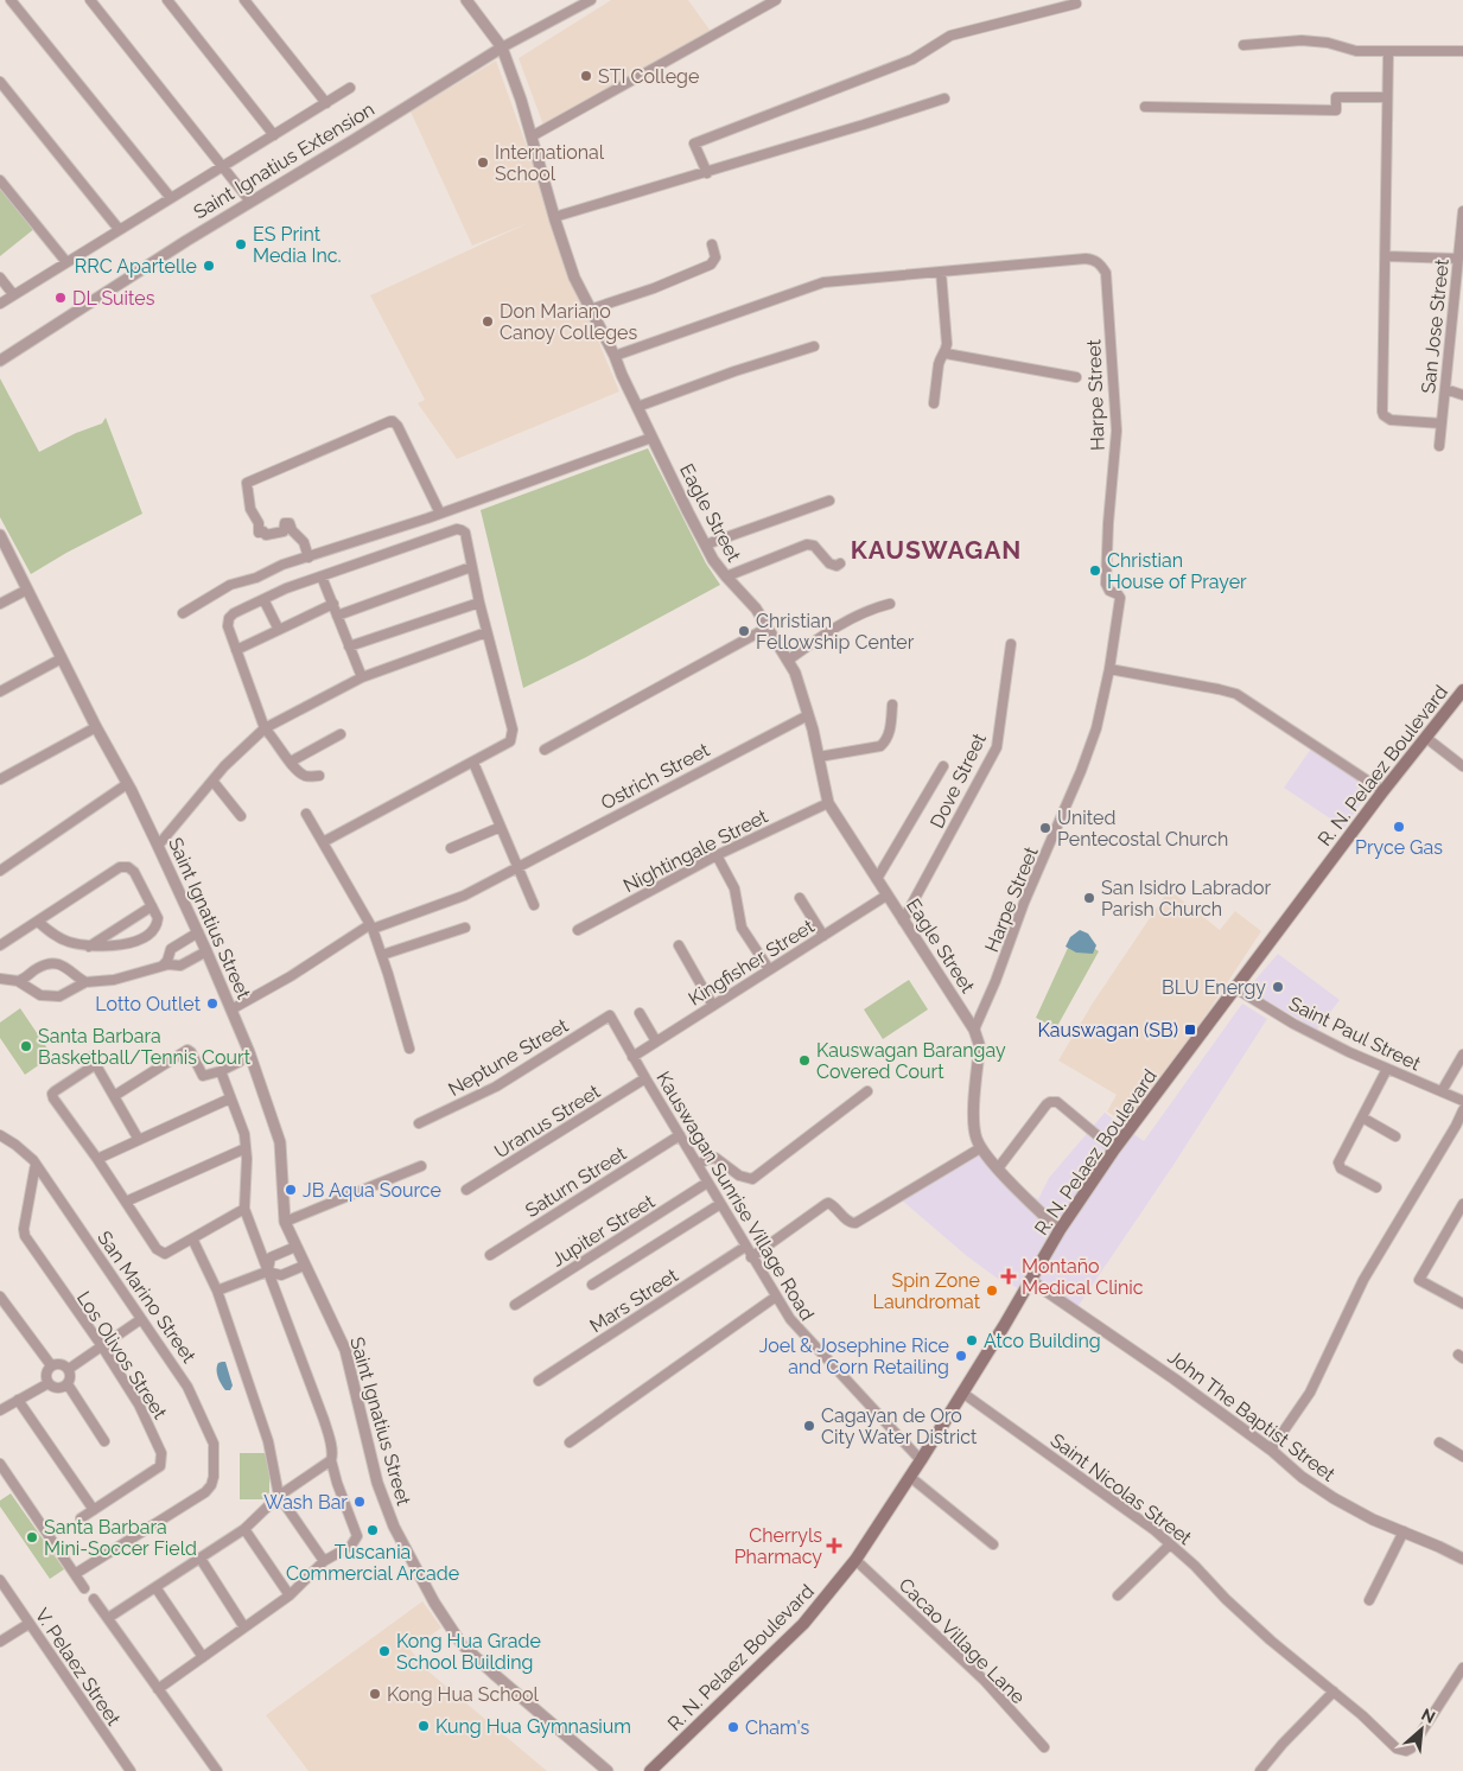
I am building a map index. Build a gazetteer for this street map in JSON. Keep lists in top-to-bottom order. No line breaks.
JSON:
{"streets":{"main road":["R. N. Pelaez Boulevard"],"street":["Saint Ignatius Extension","San Jose Street","Harpe Street","Eagle Street","Ostrich Street","Dove Street","Nightingale Street","Saint Ignatius Street","Kingfisher Street","Saint Paul Street","Neptune Street","Uranus Street","Saturn Street","Kauswagan Sunrise Village Road","Jupiter Street","San Marino Street","Mars Street","Los Olivos Street","John The Baptist Street","Saint Nicolas Street","Cacao Village Lane","V. Pelaez Street"]},"crossings":[["Saint Ignatius Extension","Eagle Street"],["Harpe Street","Eagle Street"],["Eagle Street","R. N. Pelaez Boulevard"],["Eagle Street","Ostrich Street"],["Eagle Street","Dove Street"],["Eagle Street","Nightingale Street"],["Eagle Street","Kingfisher Street"],["R. N. Pelaez Boulevard","Saint Paul Street"],["R. N. Pelaez Boulevard","Kauswagan Sunrise Village Road"],["R. N. Pelaez Boulevard","John The Baptist Street"],["R. N. Pelaez Boulevard","Saint Nicolas Street"],["R. N. Pelaez Boulevard","Cacao Village Lane"],["Ostrich Street","Saint Ignatius Street"],["Kingfisher Street","Kauswagan Sunrise Village Road"],["Neptune Street","Kauswagan Sunrise Village Road"],["Uranus Street","Kauswagan Sunrise Village Road"],["Saturn Street","Kauswagan Sunrise Village Road"],["Kauswagan Sunrise Village Road","Jupiter Street"],["Kauswagan Sunrise Village Road","Mars Street"],["San Marino Street","Los Olivos Street"]],"districts":["KAUSWAGAN"],"places":{"other":["STI College","International School","ES Print Media Inc.","RRC Apartelle","DL Suites","Don Mariano Canoy Colleges","Christian House of Prayer","Christian Fellowship Center","Pryce Gas","United Pentecostal Church","San Isidro Labrador Parish Church","BLU Energy","Lotto Outlet","Santa Barbara Basketball/Tennis Court","Kauswagan Barangay Covered Court","JB Aqua Source","Spin Zone Laundromat","Atco Building","Joel & Josephine Rice and Corn Retailing","Cagayan de Oro City Water District","Wash Bar","Tuscania Commercial Arcade","Santa Barbara Mini-Soccer Field","Kong Hua Grade School Building","Kong Hua School","Kung Hua Gymnasium","Cham's"],"transit":["Kauswagan (SB)"],"health":["Montaño Medical Clinic","Cherryls Pharmacy"]},"north":"top right"}
